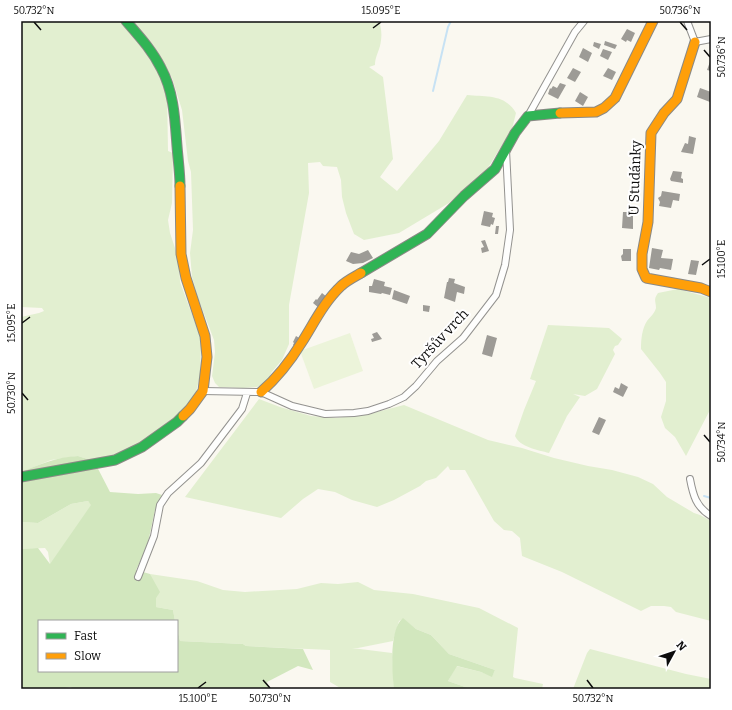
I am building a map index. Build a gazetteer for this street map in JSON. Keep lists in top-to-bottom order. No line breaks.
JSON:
{"streets":{"street":["U Studánky","Tyršův vrch"]},"legend":["Fast","Slow"],"north":"top right","coordinates":["50.732°N","15.095°E","50.736°N","15.100°E","50.730°N","50.734°N"]}
